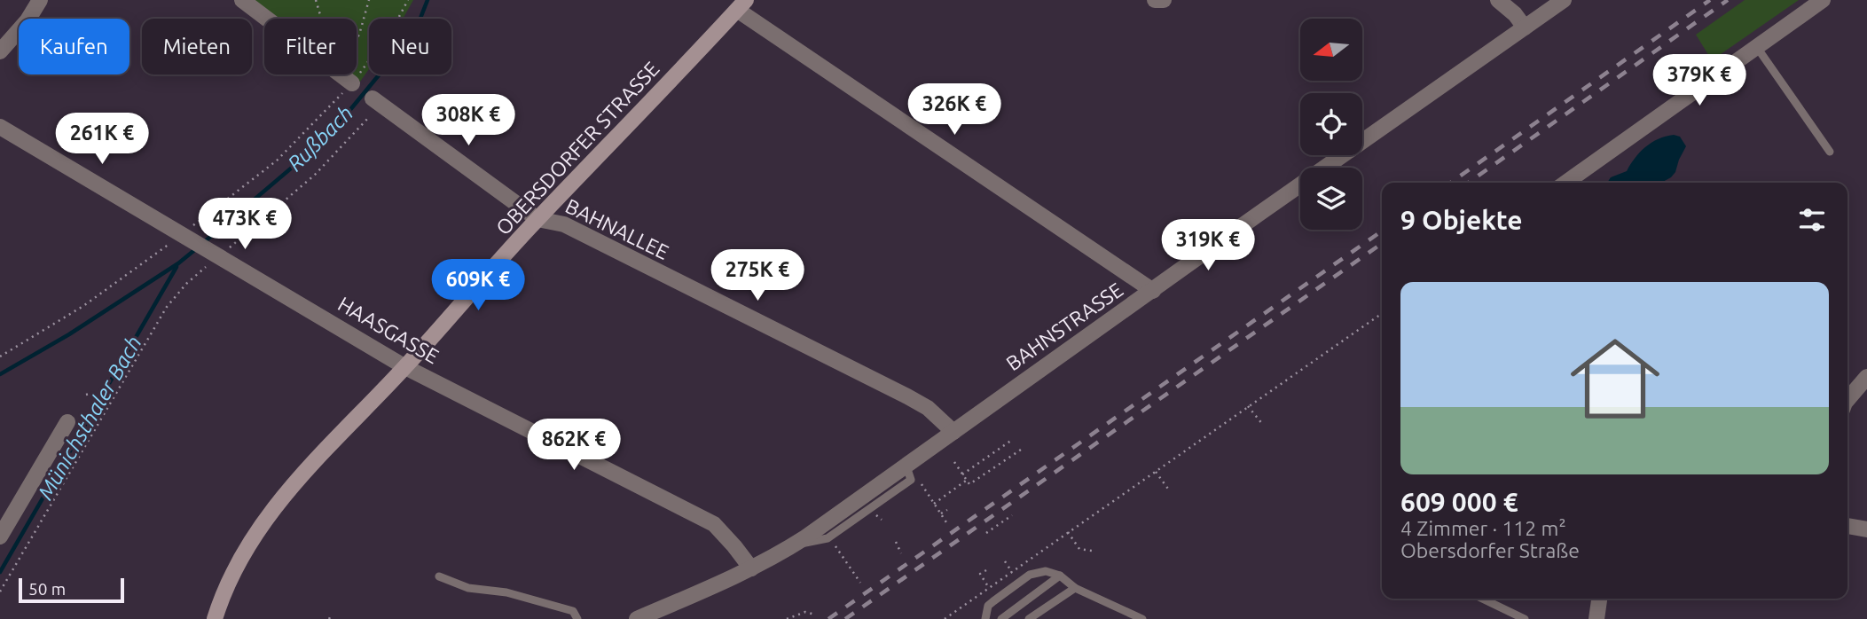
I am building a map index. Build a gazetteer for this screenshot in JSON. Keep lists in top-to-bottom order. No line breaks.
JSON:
{"streets":{"main road":["OBERSDORFER STRASSE"],"street":["BAHNALLEE","BAHNSTRASSE","HAASGASSE"]},"crossings":[["OBERSDORFER STRASSE","BAHNALLEE"],["OBERSDORFER STRASSE","HAASGASSE"],["BAHNALLEE","BAHNSTRASSE"],["BAHNSTRASSE","HAASGASSE"]],"water":["Rußbach","Münichsthaler Bach"],"scale_bar":"50 m","north":"left","page":{"chip":["Kaufen","Mieten","Filter","Neu"],"price":["379K €","326K €","308K €","261K €","473K €","319K €","275K €","609K €","862K €"],"heading":"9 Objekte","list":[{"name":"609 000 €","note":"4 Zimmer · 112 m² · Obersdorfer Straße"}],"scale":"50 m"}}
